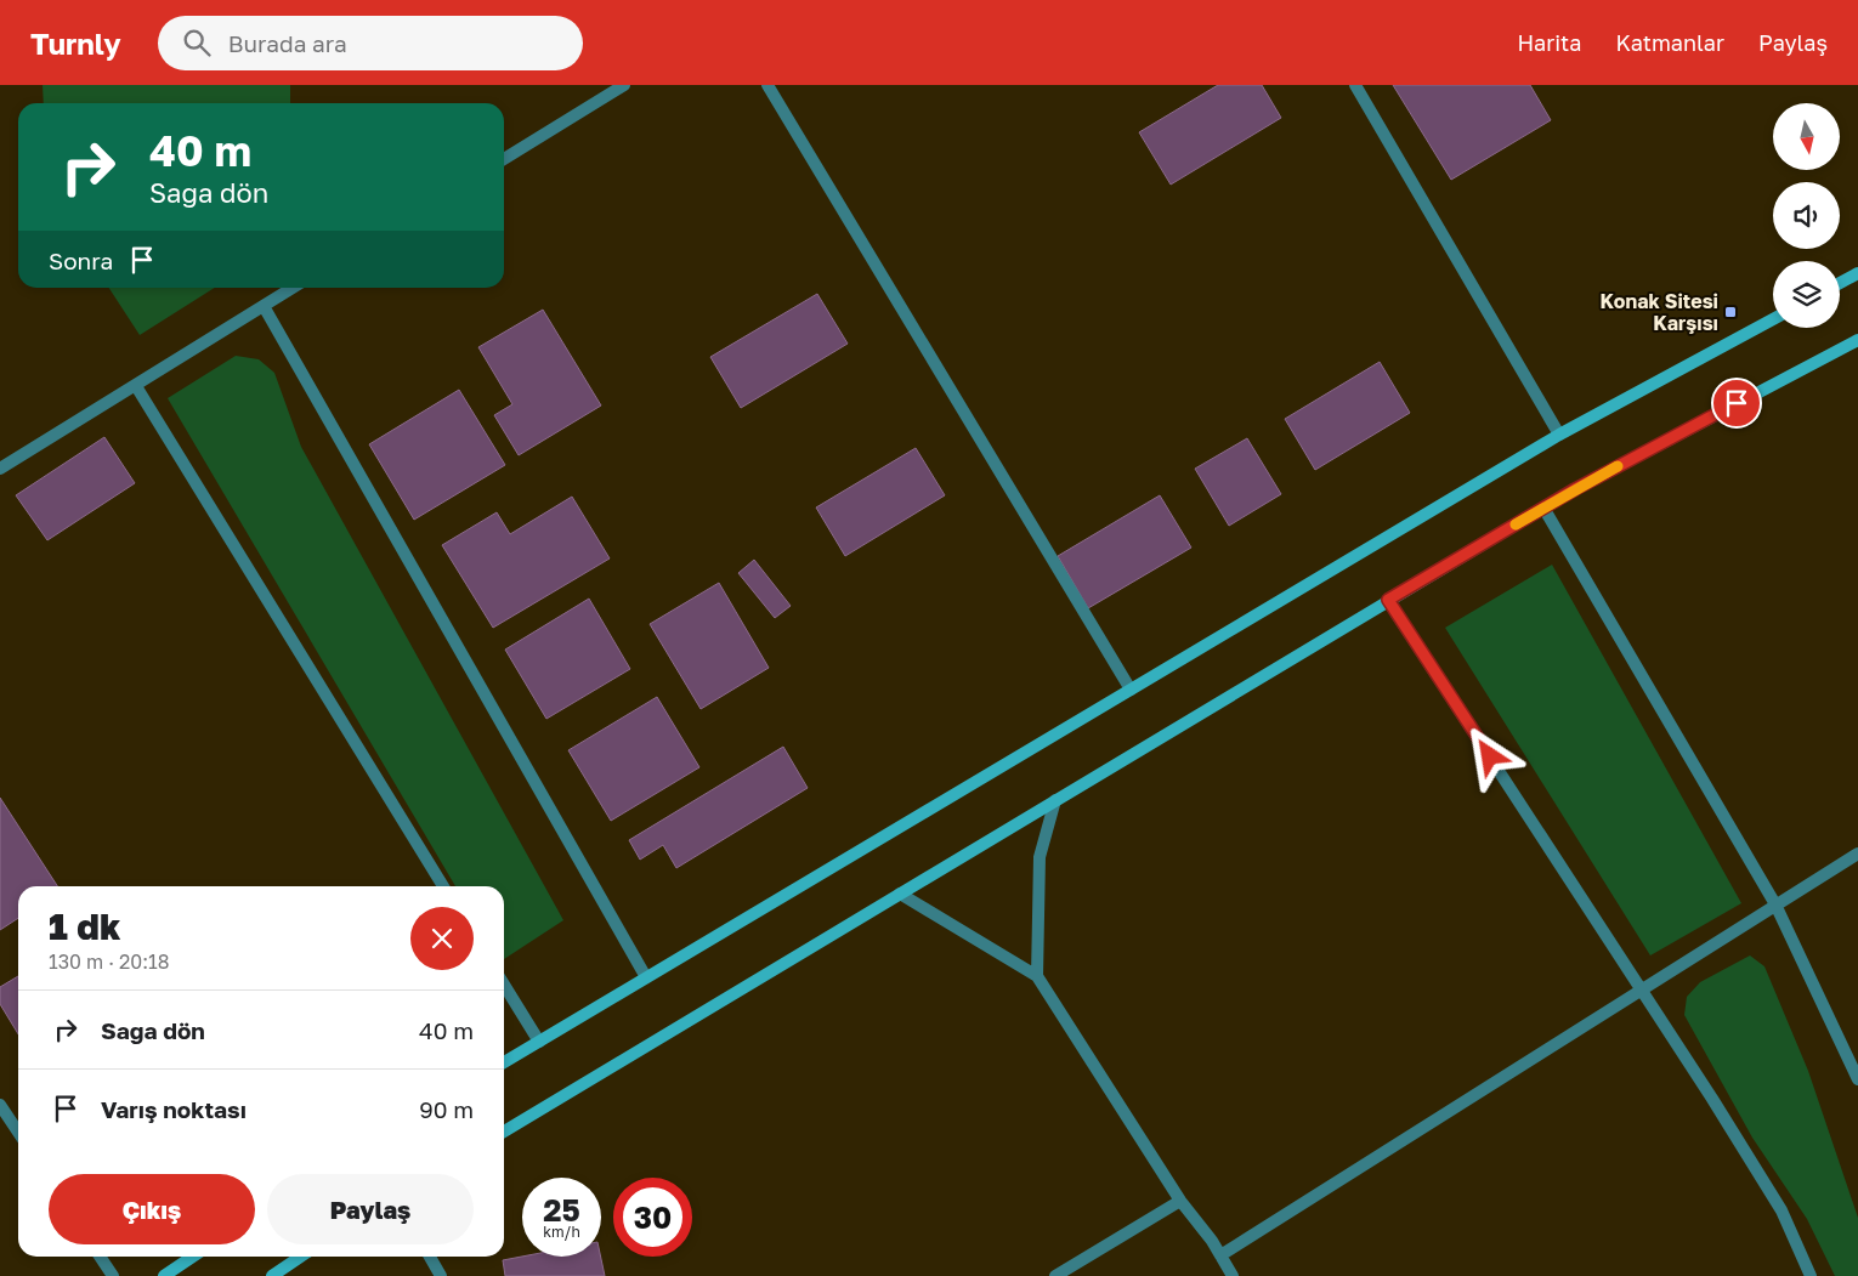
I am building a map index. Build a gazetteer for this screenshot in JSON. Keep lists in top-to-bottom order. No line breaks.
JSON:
{"places":{"transit":["Konak Sitesi Karşısı"]},"north":"bottom","page":{"header":"Turnly","search":"Burada ara","nav":["Harita","Katmanlar","Paylaş"],"turn":["40 m","Sağa dön"],"then":"Sonra","heading":["1 dk","130 m · 20:18"],"list":[{"name":"Sağa dön","value":"40 m"},{"name":"Varış noktası","value":"90 m"}],"buttons":["Çıkış","Paylaş"],"speed":"25 km/h","limit":"30"}}
